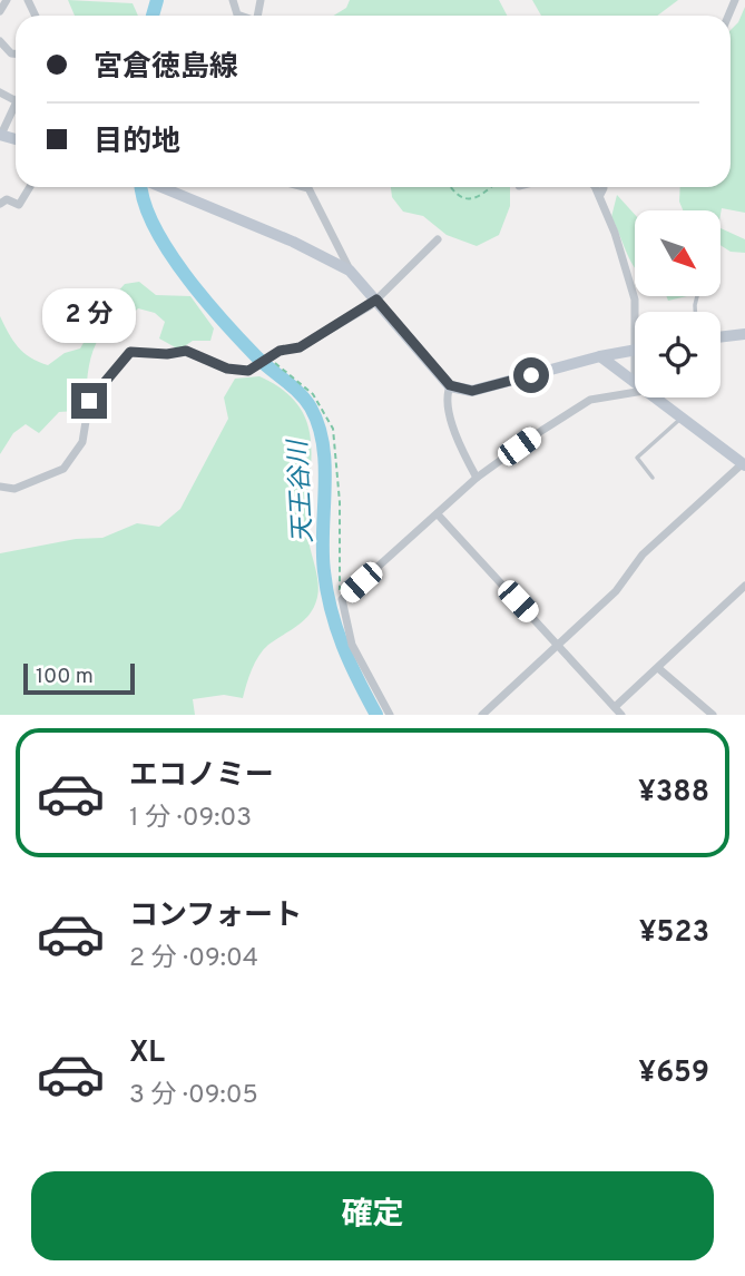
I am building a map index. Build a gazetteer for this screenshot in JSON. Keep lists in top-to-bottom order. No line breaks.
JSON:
{"water":["天王谷川"],"scale_bar":"100 m","north":"bottom right","page":{"banner":["宮倉徳島線","目的地"],"bubble":"2 分","scale":"100 m","list":[{"name":"エコノミー","note":"1 分 · 09:03","value":"¥388"},{"name":"コンフォート","note":"2 分 · 09:04","value":"¥523"},{"name":"XL","note":"3 分 · 09:05","value":"¥659"}],"buttons":"確定"}}
